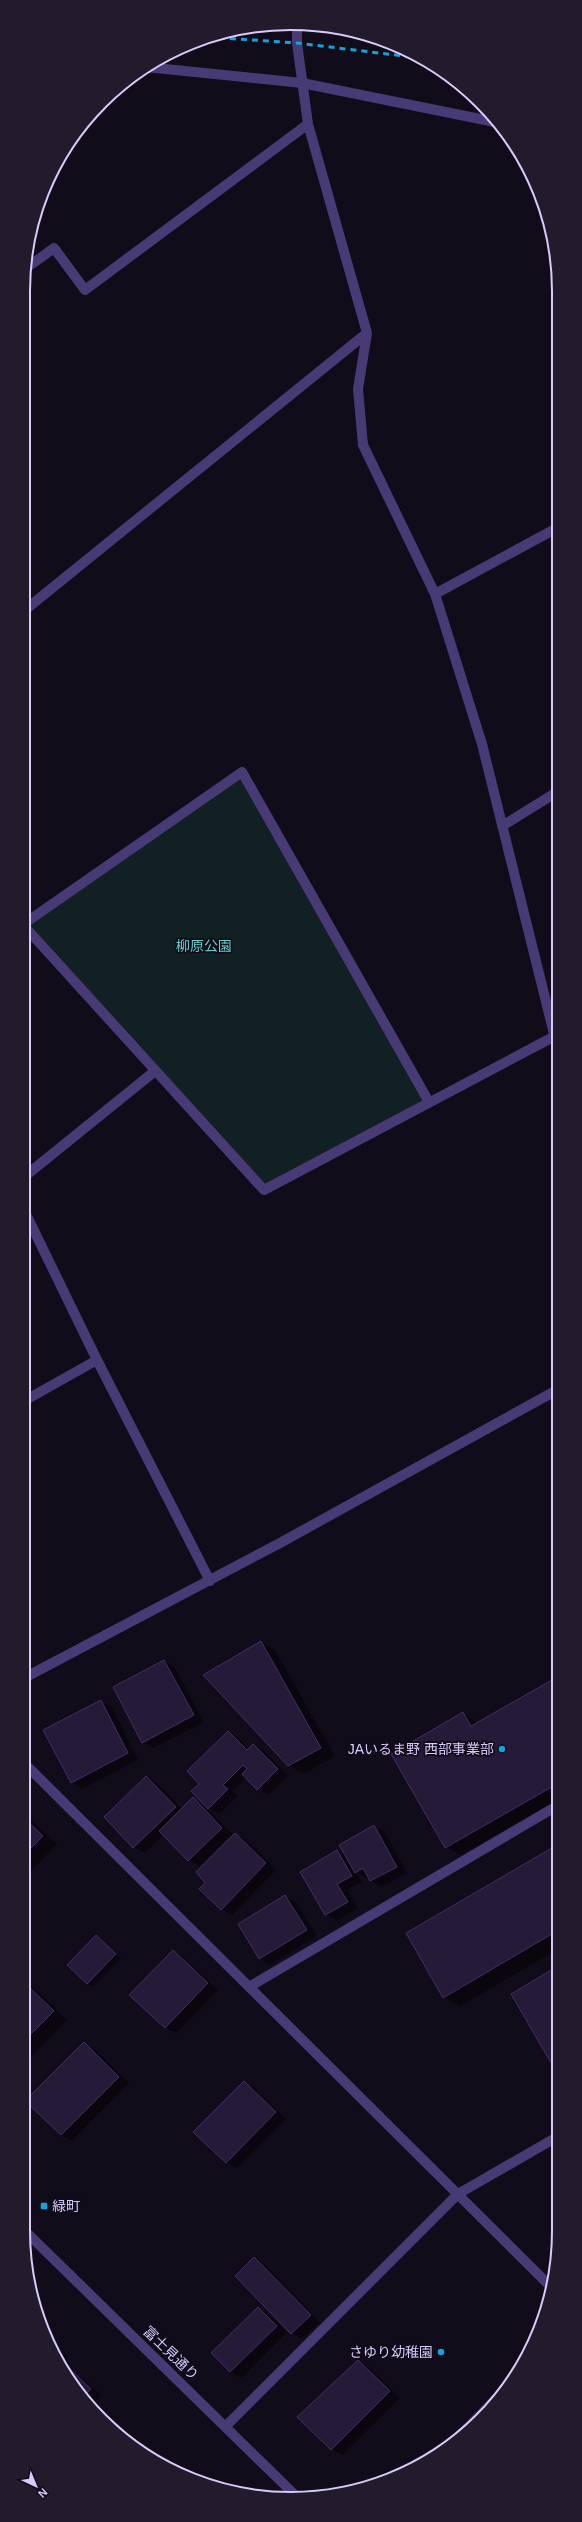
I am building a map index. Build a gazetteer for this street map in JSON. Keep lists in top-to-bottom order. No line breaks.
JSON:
{"streets":{"street":["富士見通り"]},"parks":["柳原公園"],"places":{"other":["JAいるま野 西部事業部","さゆり幼稚園"],"transit":["緑町"]},"north":"bottom right"}
